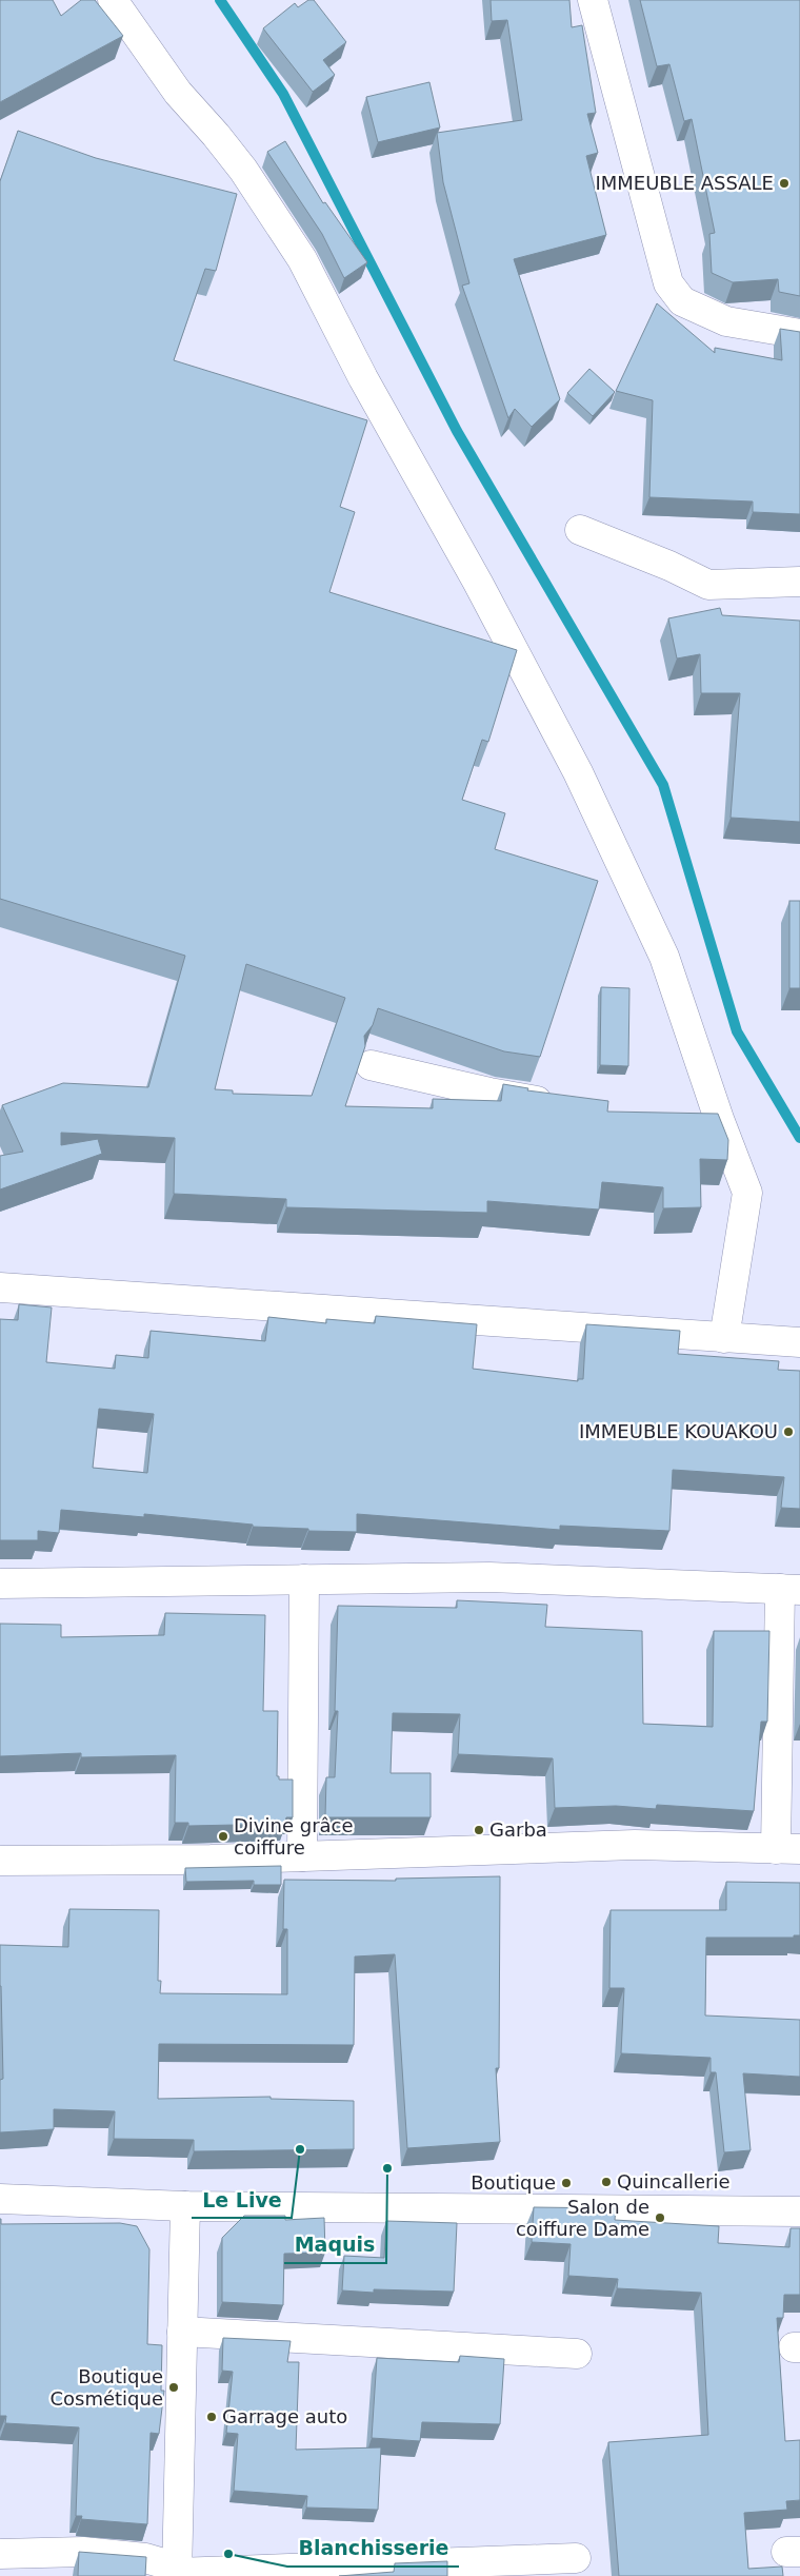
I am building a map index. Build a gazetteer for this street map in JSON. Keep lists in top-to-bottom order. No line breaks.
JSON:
{"places":["IMMEUBLE ASSALE","IMMEUBLE KOUAKOU","Garba","Divine grâce coiffure","Le Live","Maquis","Quincallerie","Boutique","Salon de coiffure Dame","Boutique Cosmétique","Garrage auto","Blanchisserie"]}
